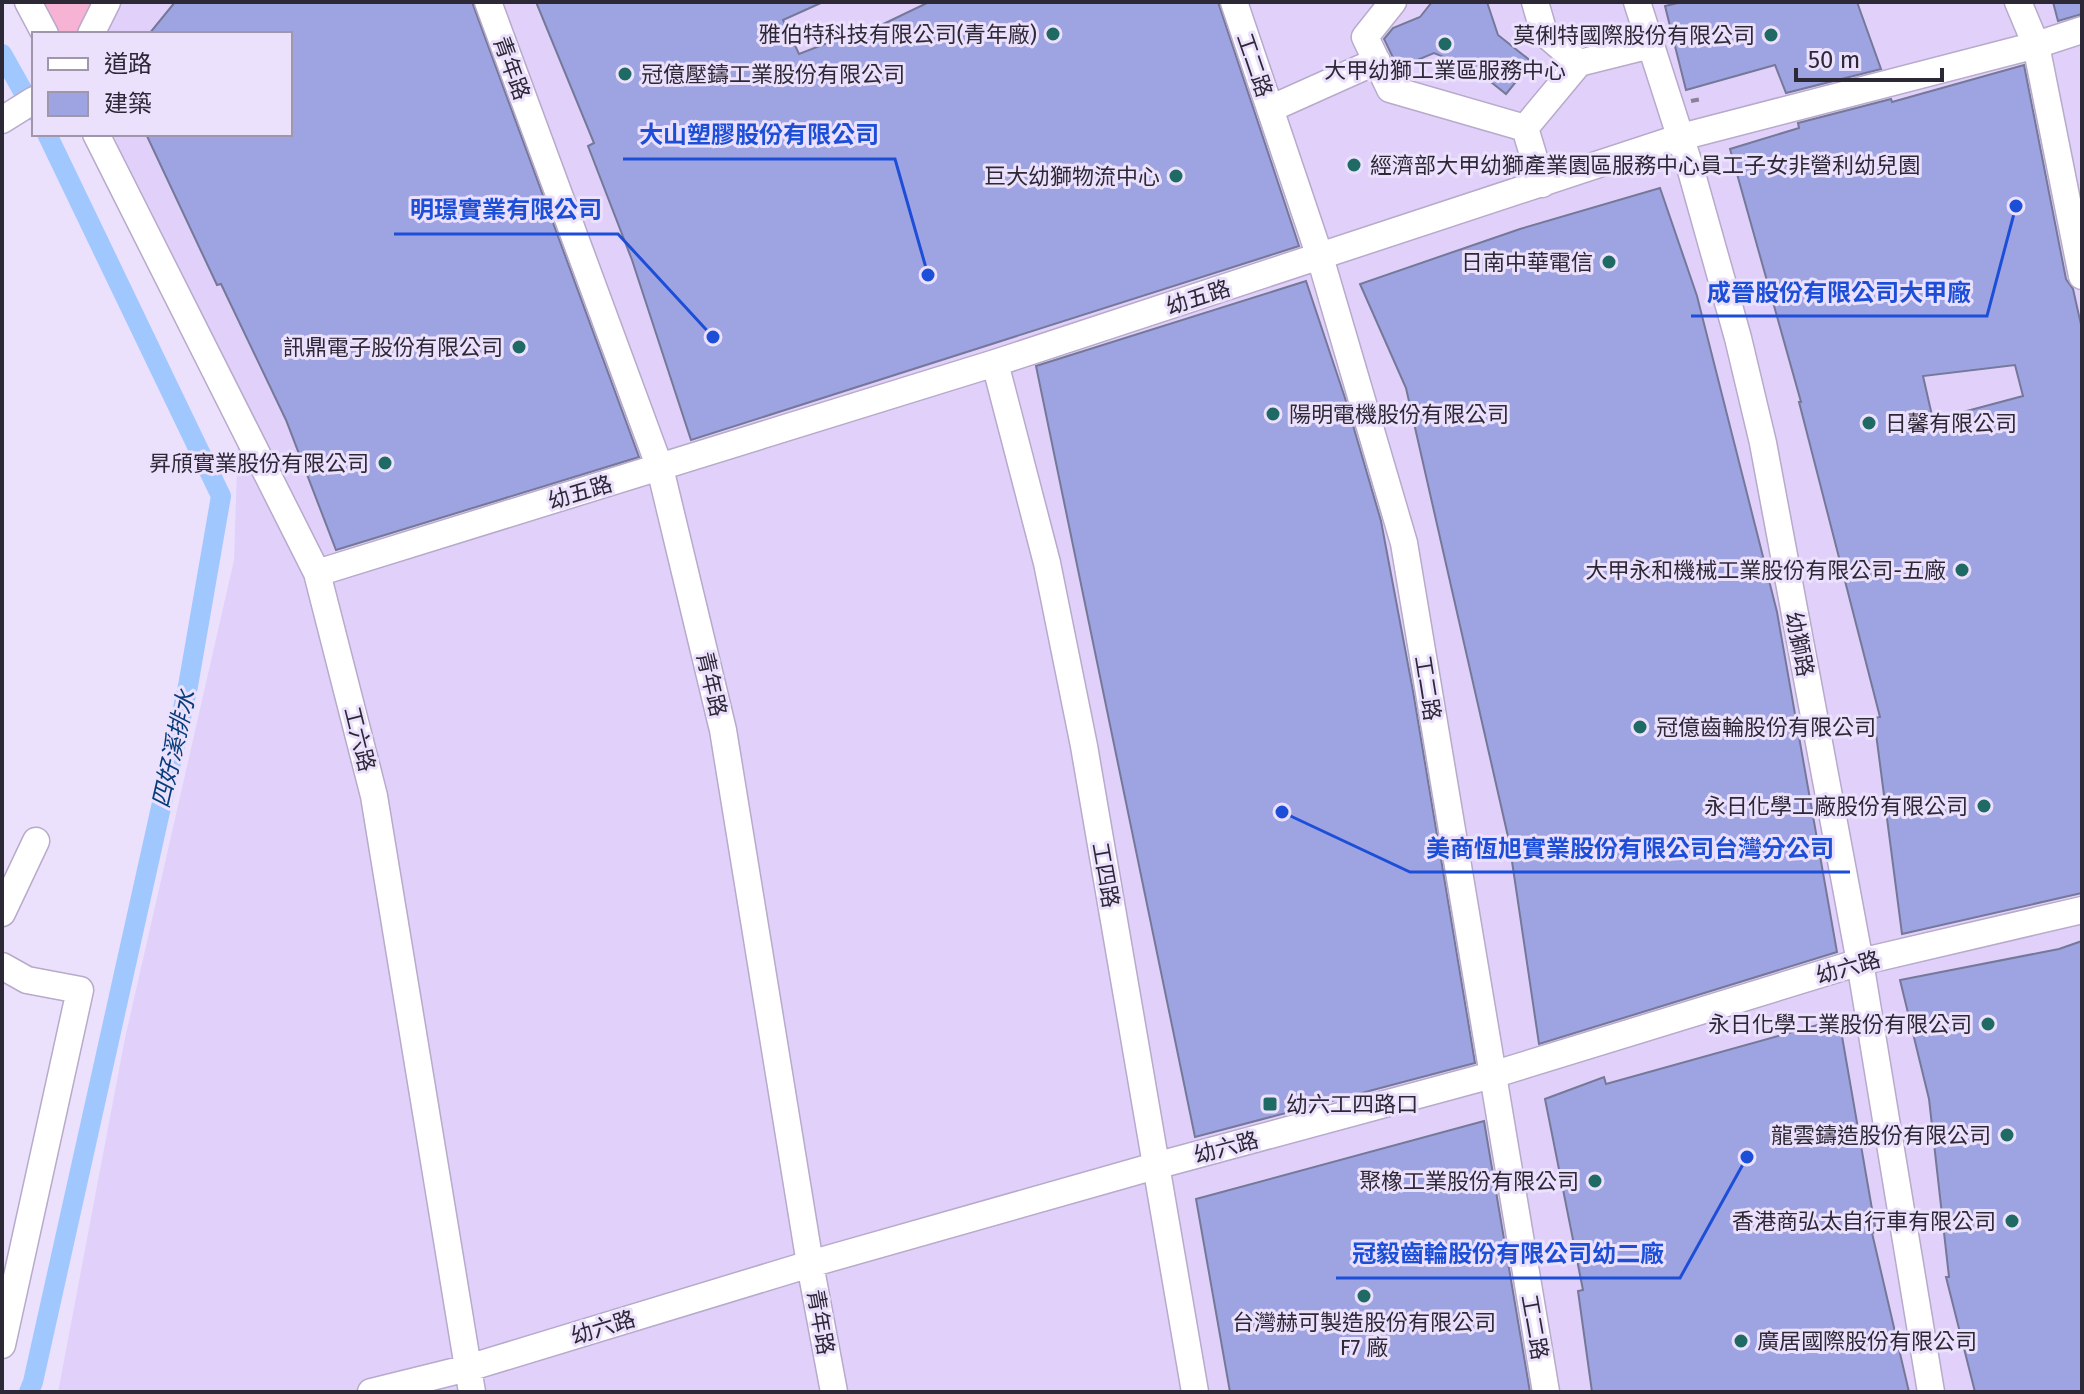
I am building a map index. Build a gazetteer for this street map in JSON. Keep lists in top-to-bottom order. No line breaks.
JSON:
{"streets":{"street":["工二路","青年路","幼五路","幼獅路","工六路","工四路","幼六路"]},"crossings":[["工二路","幼五路"],["工二路","幼六路"],["青年路","幼五路"],["青年路","幼六路"],["幼五路","幼獅路"],["幼五路","工六路"],["幼五路","工四路"],["幼獅路","幼六路"],["工六路","幼六路"],["工四路","幼六路"]],"water":["四好溪排水"],"places":{"other":["雅伯特科技有限公司(青年廠)","莫俐特國際股份有限公司","大甲幼獅工業區服務中心","冠億壓鑄工業股份有限公司","經濟部大甲幼獅產業園區服務中心員工子女非營利幼兒園","巨大幼獅物流中心","成晉股份有限公司大甲廠","日南中華電信","大山塑膠股份有限公司","明璟實業有限公司","訊鼎電子股份有限公司","陽明電機股份有限公司","日馨有限公司","昇頎實業股份有限公司","大甲永和機械工業股份有限公司-五廠","冠億齒輪股份有限公司","永日化學工廠股份有限公司","美商恆旭實業股份有限公司台灣分公司","永日化學工業股份有限公司","龍雲鑄造股份有限公司","冠毅齒輪股份有限公司幼二廠","聚橡工業股份有限公司","香港商弘太自行車有限公司","台灣赫可製造股份有限公司 F7 廠","廣居國際股份有限公司"],"transit":["幼六工四路口"]},"legend":["道路","建築"],"scale_bar":"50 m"}
